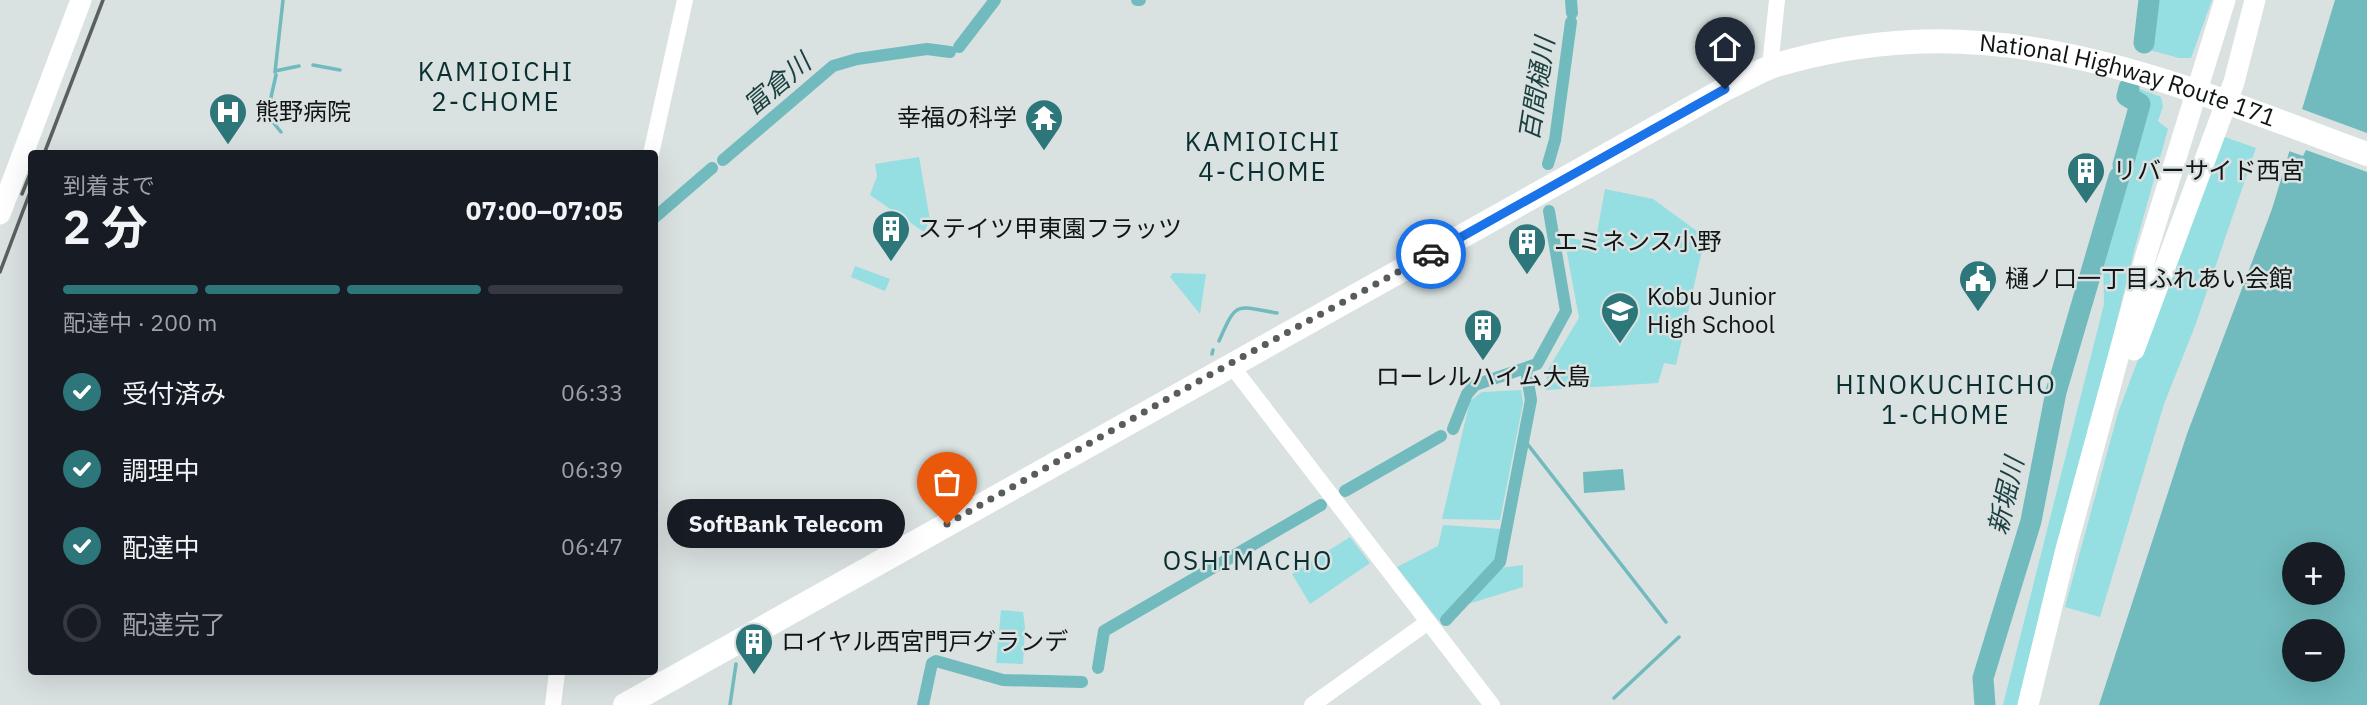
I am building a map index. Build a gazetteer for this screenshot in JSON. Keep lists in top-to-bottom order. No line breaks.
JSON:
{"streets":{"highway":["National Highway Route 171"]},"districts":["KAMIOICHI 2-CHOME","KAMIOICHI 4-CHOME","HINOKUCHICHO 1-CHOME","OSHIMACHO"],"water":["富倉川","百間樋川","新堀川"],"places":{"hospital":["熊野病院"],"temple":["幸福の科学"],"building":["リバーサイド西宮","ステイツ甲東園フラッツ","エミネンス小野","ローレルハイム大島","ロイヤル西宮門戸グランデ"],"public building":["樋ノ口一丁目ふれあい会館"],"school or university":["Kobu Junior High School"],"other":["SoftBank Telecom"]},"page":{"heading":["2 分","到着まで","07:00–07:05"],"bar":"配達中 · 200 m","list":[["受付済み","06:33"],["調理中","06:39"],["配達中","06:47"],"配達完了"],"bubble":"SoftBank Telecom","map_buttons":["+","−"]}}
